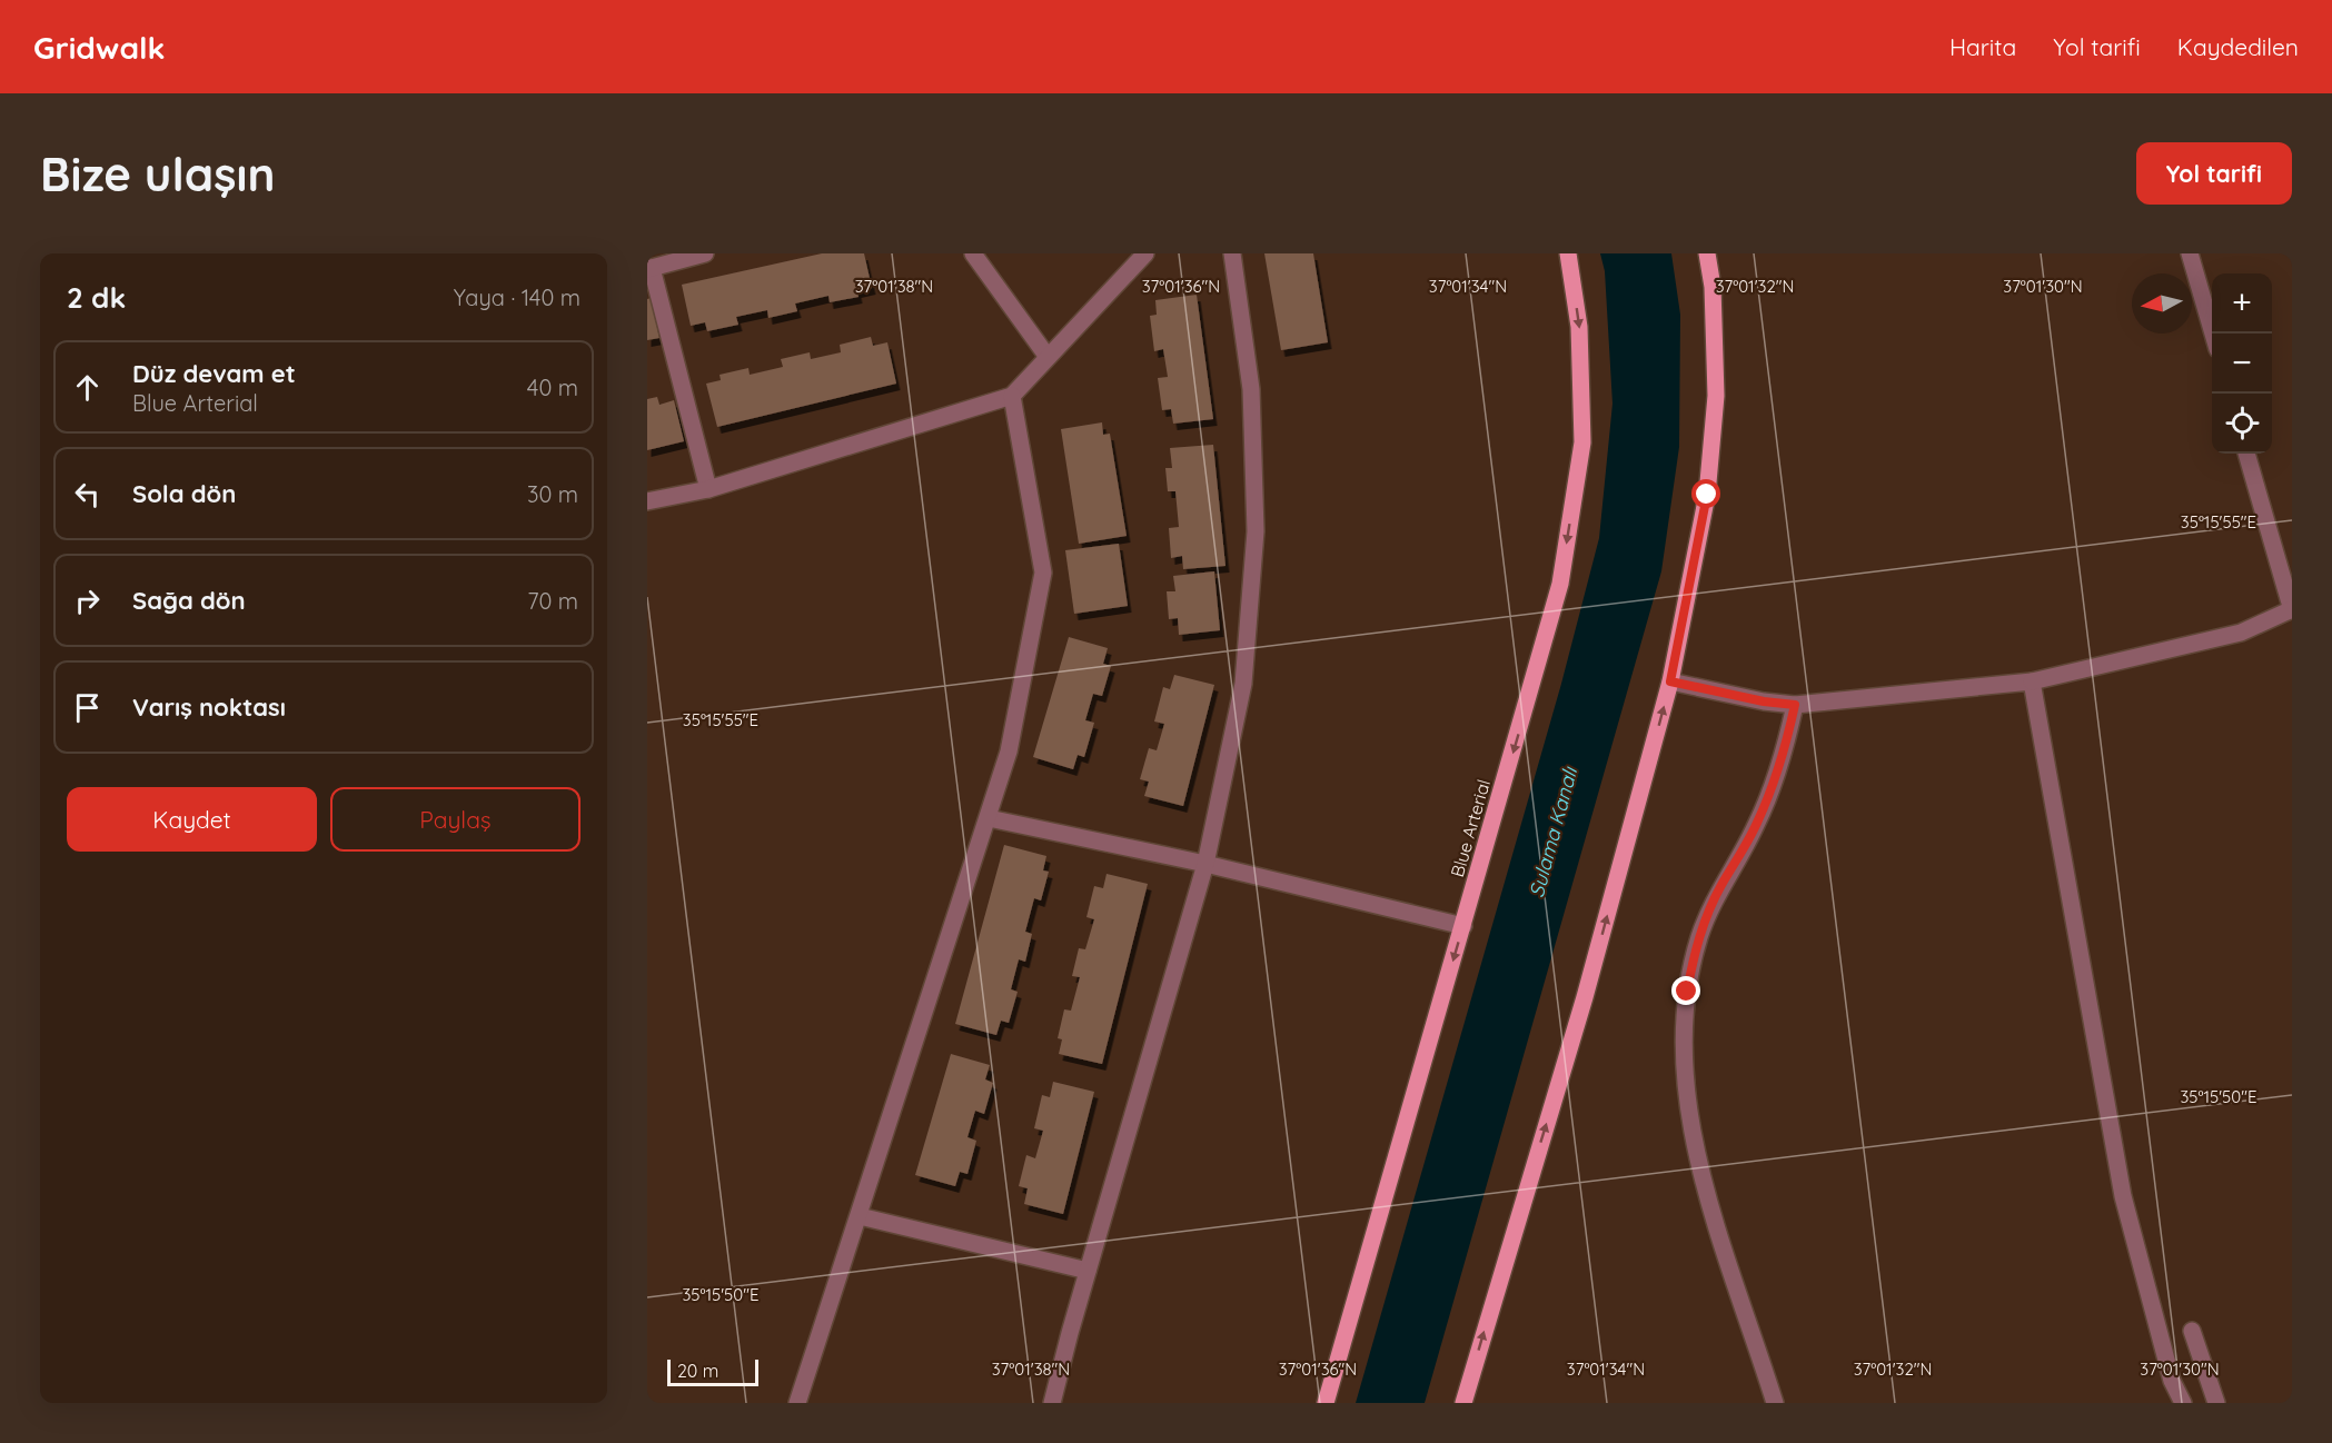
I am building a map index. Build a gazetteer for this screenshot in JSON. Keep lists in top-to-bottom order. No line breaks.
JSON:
{"streets":{"main road":["Blue Arterial"]},"water":["Sulama Kanalı"],"scale_bar":"20 m","north":"left","page":{"header":"Gridwalk","nav":["Harita","Yol tarifi","Kaydedilen"],"buttons":["Yol tarifi",["Kaydet","Paylaş"]],"title":"Bize ulaşın","heading":["2 dk","Yaya · 140 m"],"map_buttons":["+","−"],"list":[["Düz devam et","Blue Arterial","40 m"],["Sola dön","30 m"],["Sağa dön","70 m"],"Varış noktası"],"scale":"20 m"},"coordinates":["37°01'38\"N","37°01'36\"N","37°01'34\"N","37°01'32\"N","37°01'30\"N","35°15'55\"E","35°15'50\"E"]}
